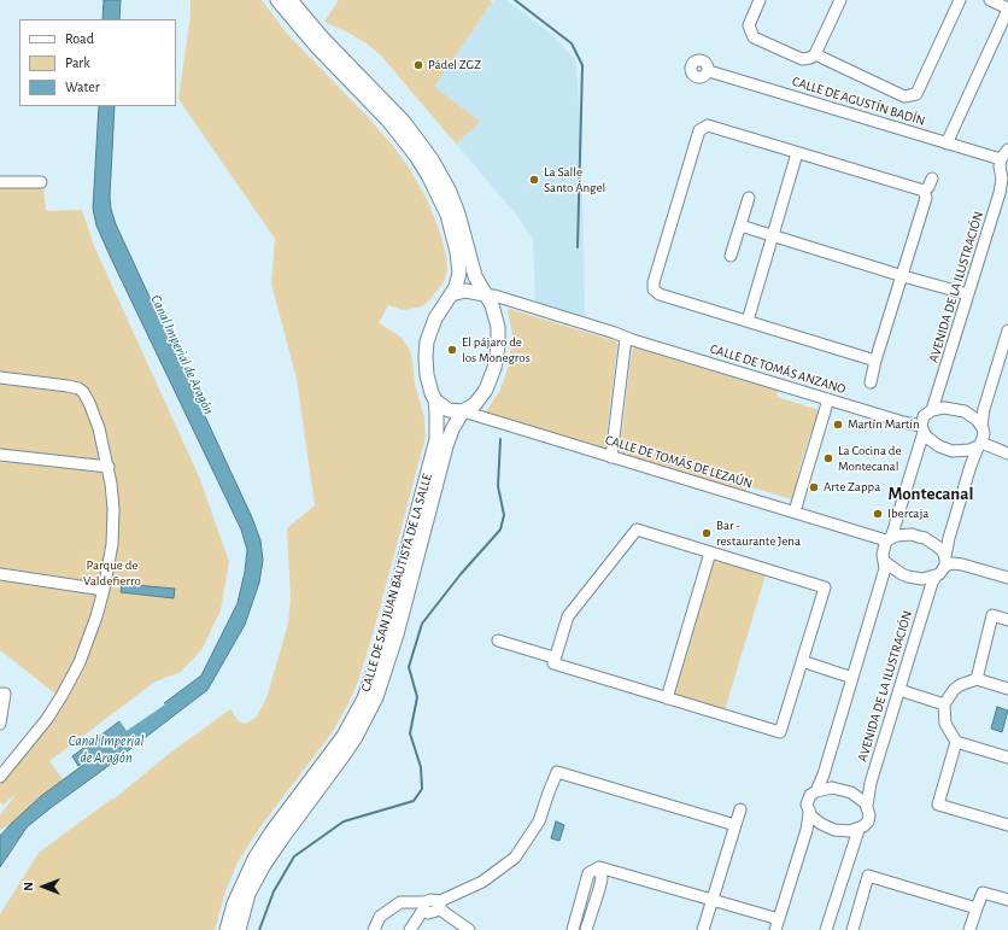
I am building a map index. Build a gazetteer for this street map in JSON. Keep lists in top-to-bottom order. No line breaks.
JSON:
{"streets":{"main road":["CALLE DE SAN JUAN BAUTISTA DE LA SALLE"],"street":["CALLE DE AGUSTÍN BADÍN","AVENIDA DE LA ILUSTRACIÓN","CALLE DE TOMÁS ANZANO","CALLE DE TOMÁS DE LEZAÚN"]},"crossings":[["CALLE DE AGUSTÍN BADÍN","AVENIDA DE LA ILUSTRACIÓN"],["AVENIDA DE LA ILUSTRACIÓN","CALLE DE TOMÁS ANZANO"],["AVENIDA DE LA ILUSTRACIÓN","CALLE DE TOMÁS DE LEZAÚN"],["CALLE DE TOMÁS ANZANO","CALLE DE TOMÁS DE LEZAÚN"],["CALLE DE TOMÁS ANZANO","CALLE DE SAN JUAN BAUTISTA DE LA SALLE"],["CALLE DE TOMÁS DE LEZAÚN","CALLE DE SAN JUAN BAUTISTA DE LA SALLE"]],"districts":["Montecanal"],"water":["Canal Imperial de Aragón"],"parks":["Parque de Valdefierro"],"places":["Pádel ZGZ","La Salle Santo Ángel","El pájaro de los Monegros","Martín Martín","La Cocina de Montecanal","Arte Zappa","Ibercaja","Bar - restaurante Jena"],"legend":["Road","Park","Water"],"north":"left"}
